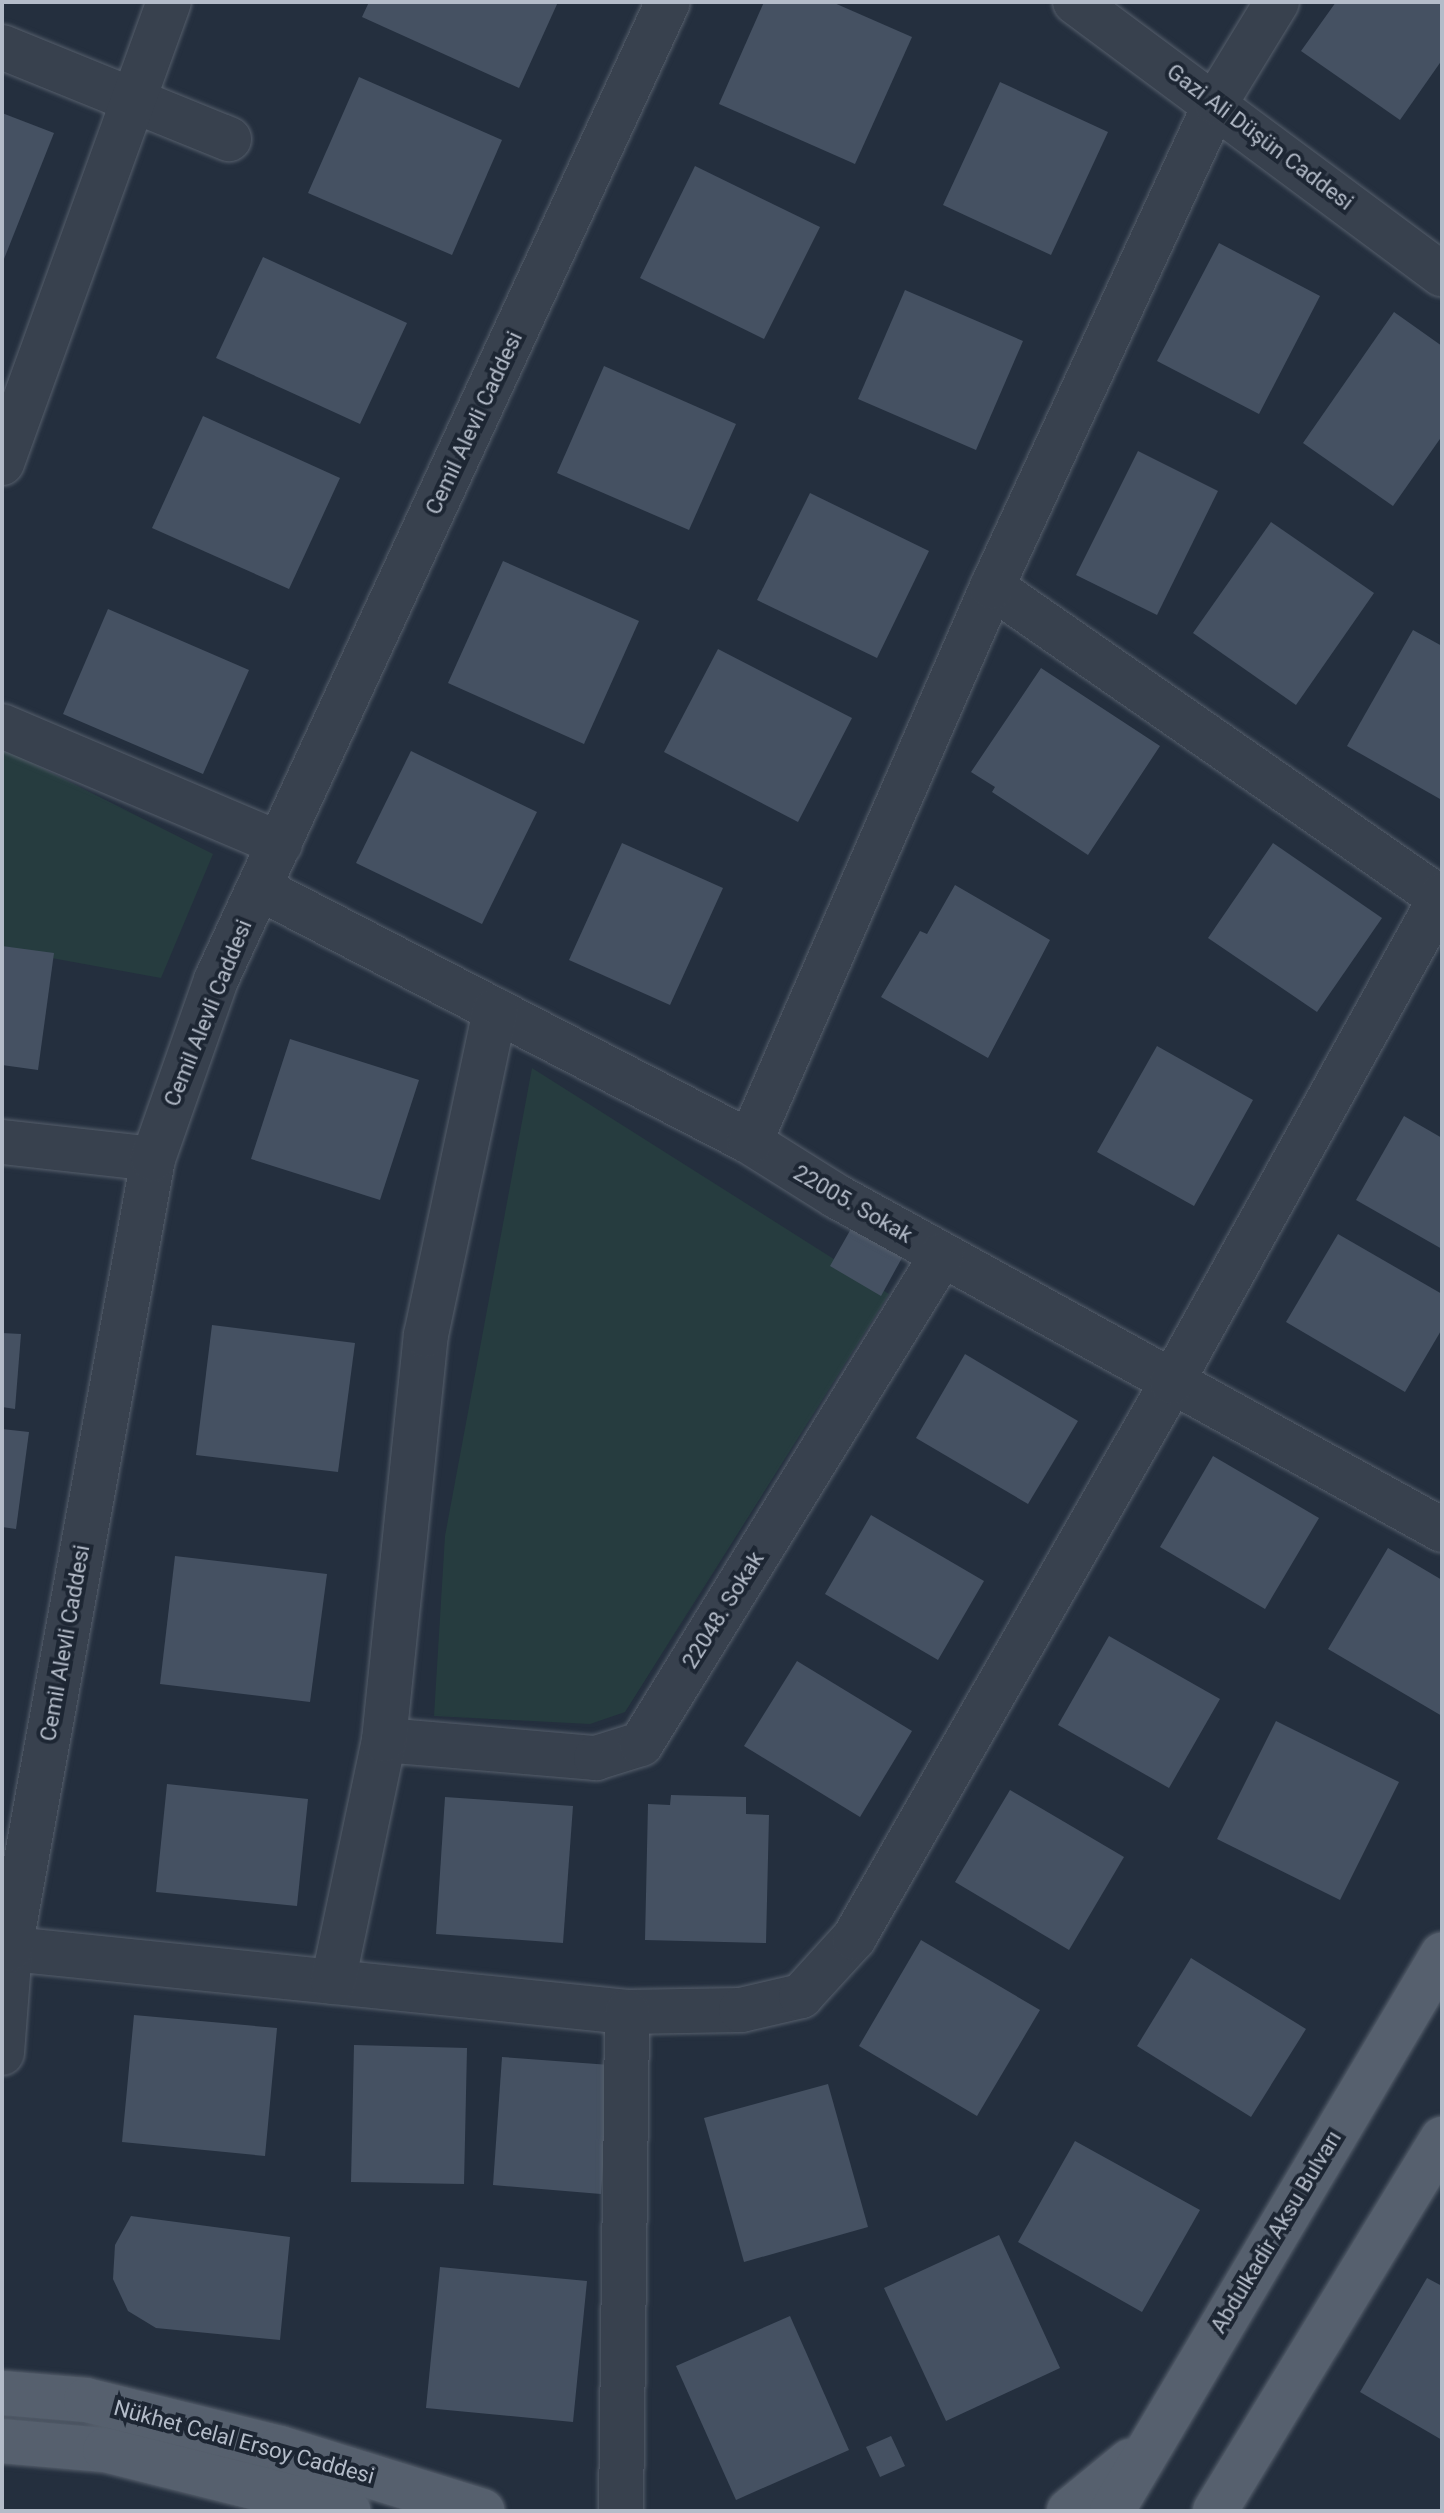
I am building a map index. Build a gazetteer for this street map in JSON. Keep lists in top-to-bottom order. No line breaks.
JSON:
{"streets":{"main road":["Abdulkadir Aksu Bulvarı","Nükhet Celal Ersoy Caddesi"],"street":["Gazi Ali Düşün Caddesi","Cemil Alevli Caddesi","22005. Sokak","22048. Sokak"]},"crossings":[["Cemil Alevli Caddesi","22005. Sokak"],["22005. Sokak","22048. Sokak"]]}
